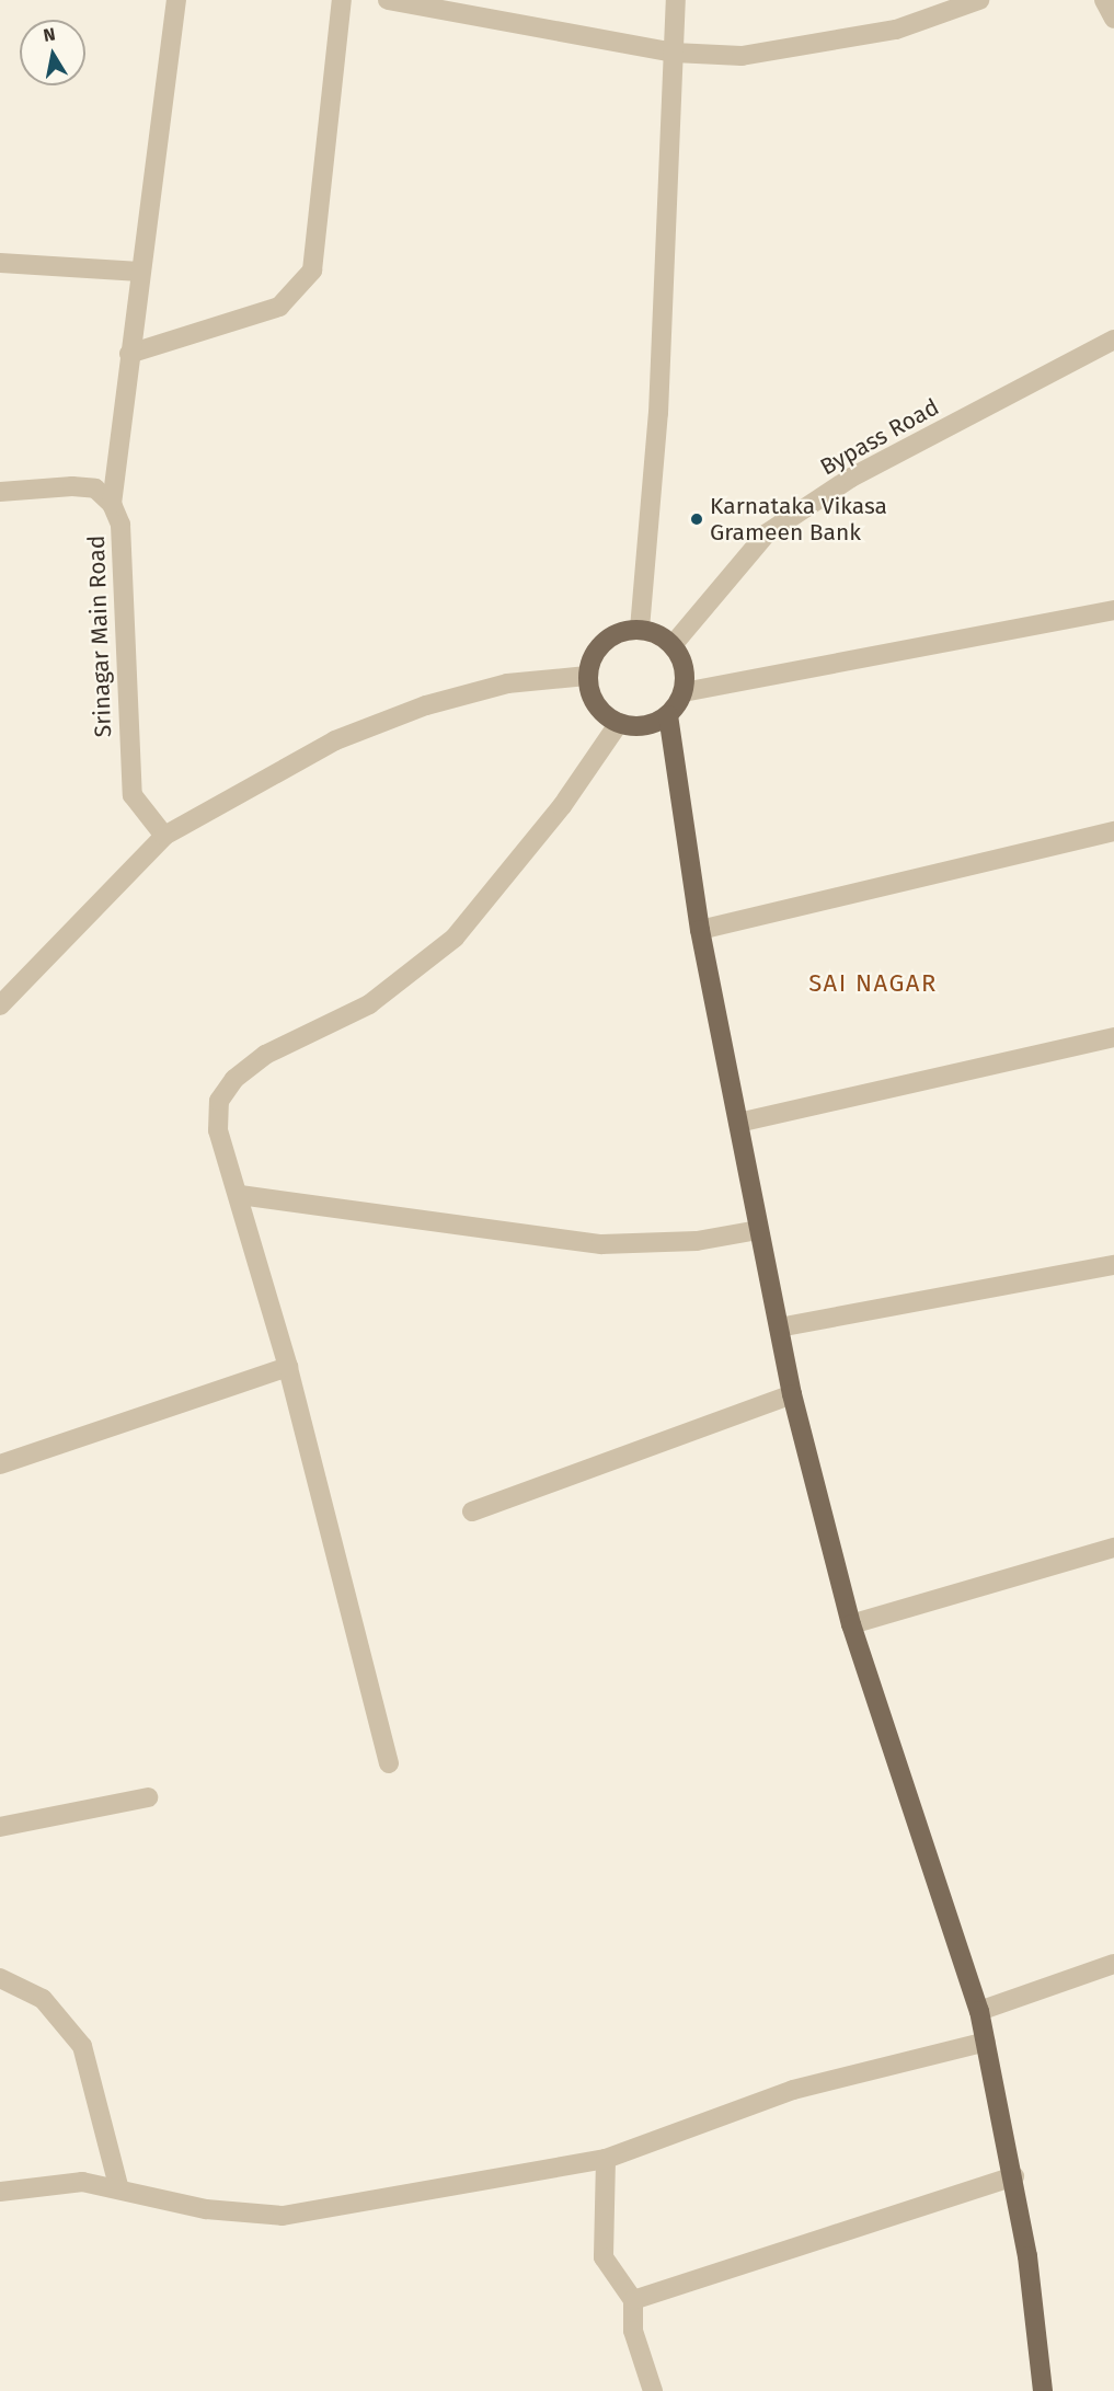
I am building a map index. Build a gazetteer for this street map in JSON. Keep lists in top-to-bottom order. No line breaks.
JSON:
{"streets":{"street":["Bypass Road","Srinagar Main Road"]},"districts":["SAI NAGAR"],"places":["Karnataka Vikasa Grameen Bank"],"north":"top"}
